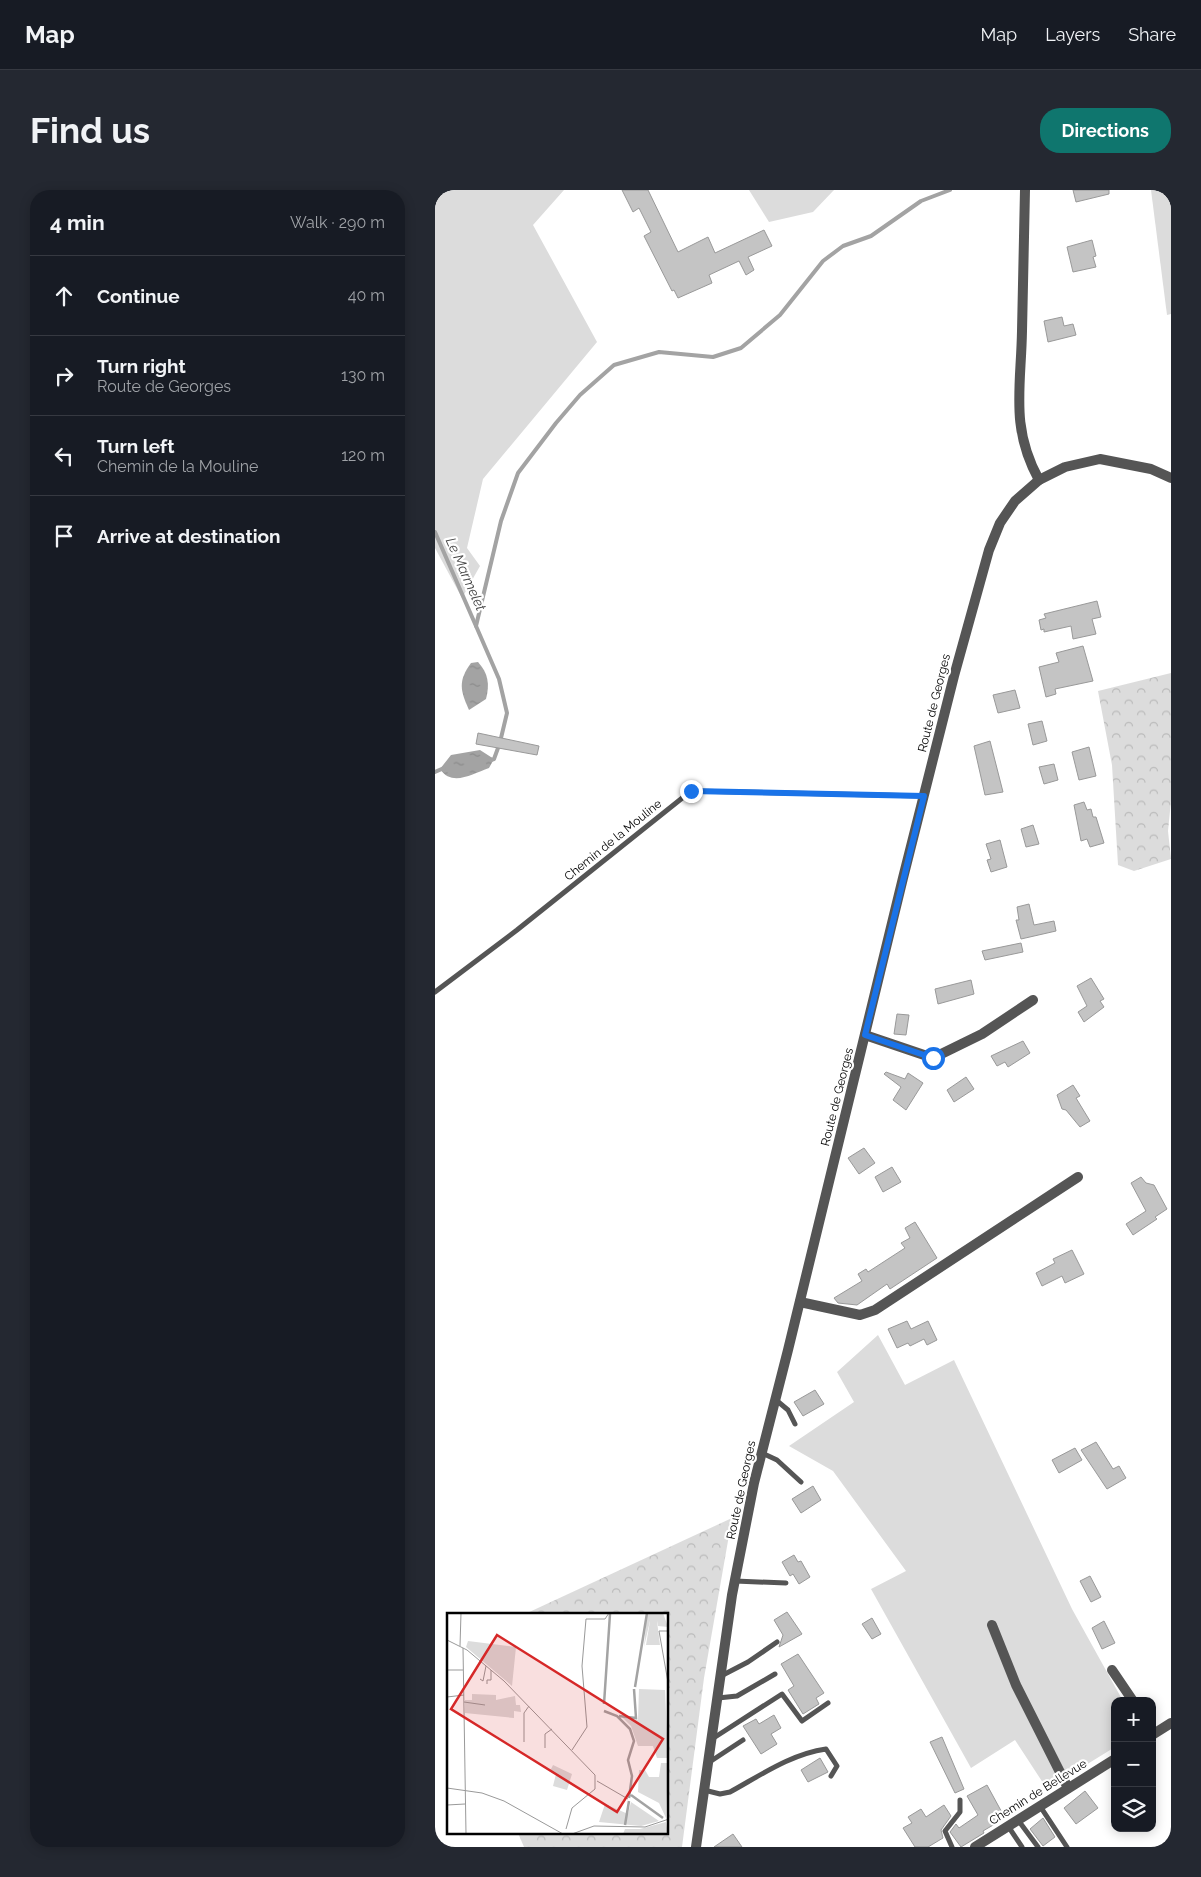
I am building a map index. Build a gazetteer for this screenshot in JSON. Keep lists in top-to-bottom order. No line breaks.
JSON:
{"streets":{"street":["Route de Georges","Chemin de Bellevue"],"lane":["Chemin de la Mouline"]},"crossings":[["Route de Georges","Chemin de la Mouline"]],"water":["Le Marmelet"],"page":{"header":"Map","nav":["Map","Layers","Share"],"buttons":"Directions","title":"Find us","heading":["4 min","Walk · 290 m"],"list":[["Continue","40 m"],["Turn right","Route de Georges","130 m"],["Turn left","Chemin de la Mouline","120 m"],"Arrive at destination"],"map_buttons":["+","−"]}}
